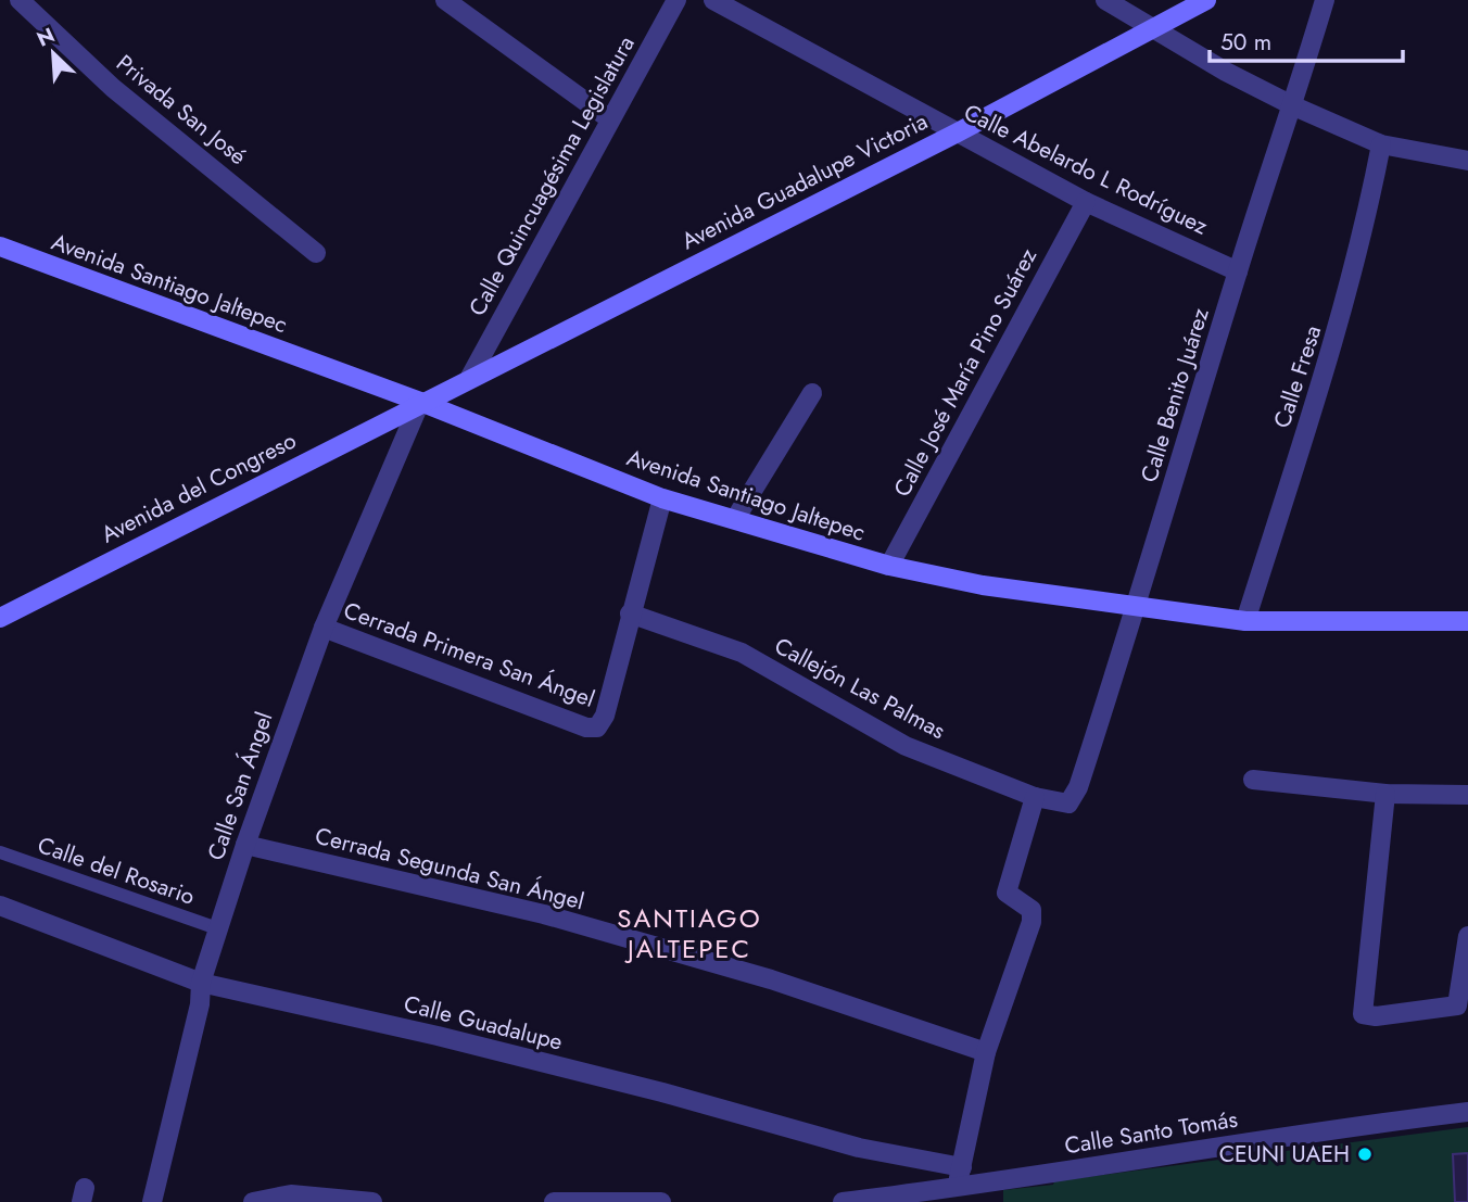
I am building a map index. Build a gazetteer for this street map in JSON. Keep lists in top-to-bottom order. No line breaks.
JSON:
{"streets":{"street":["Privada San José","Calle Abelardo L Rodríguez","Calle Quincuagésima Legislatura","Avenida Guadalupe Victoria","Avenida Santiago Jaltepec","Calle José María Pino Suárez","Calle Fresa","Calle Benito Juárez","Avenida del Congreso","Cerrada Primera San Ángel","Callejón Las Palmas","Calle San Ángel","Cerrada Segunda San Ángel","Calle Guadalupe","Calle Santo Tomás"],"lane":["Calle del Rosario"]},"crossings":[["Calle Abelardo L Rodríguez","Avenida Guadalupe Victoria"],["Calle Abelardo L Rodríguez","Calle José María Pino Suárez"],["Calle Abelardo L Rodríguez","Calle Benito Juárez"],["Calle Quincuagésima Legislatura","Avenida Guadalupe Victoria"],["Avenida Guadalupe Victoria","Avenida Santiago Jaltepec"],["Avenida Guadalupe Victoria","Avenida del Congreso"],["Avenida Guadalupe Victoria","Calle San Ángel"],["Avenida Santiago Jaltepec","Calle José María Pino Suárez"],["Avenida Santiago Jaltepec","Calle Fresa"],["Avenida Santiago Jaltepec","Calle Benito Juárez"],["Avenida Santiago Jaltepec","Avenida del Congreso"],["Avenida Santiago Jaltepec","Calle San Ángel"],["Calle Benito Juárez","Callejón Las Palmas"],["Avenida del Congreso","Calle San Ángel"],["Cerrada Primera San Ángel","Callejón Las Palmas"],["Cerrada Primera San Ángel","Calle San Ángel"],["Calle San Ángel","Cerrada Segunda San Ángel"],["Calle San Ángel","Calle del Rosario"],["Calle San Ángel","Calle Guadalupe"]],"districts":["SANTIAGO JALTEPEC"],"places":["CEUNI UAEH"],"scale_bar":"50 m","north":"top left"}
